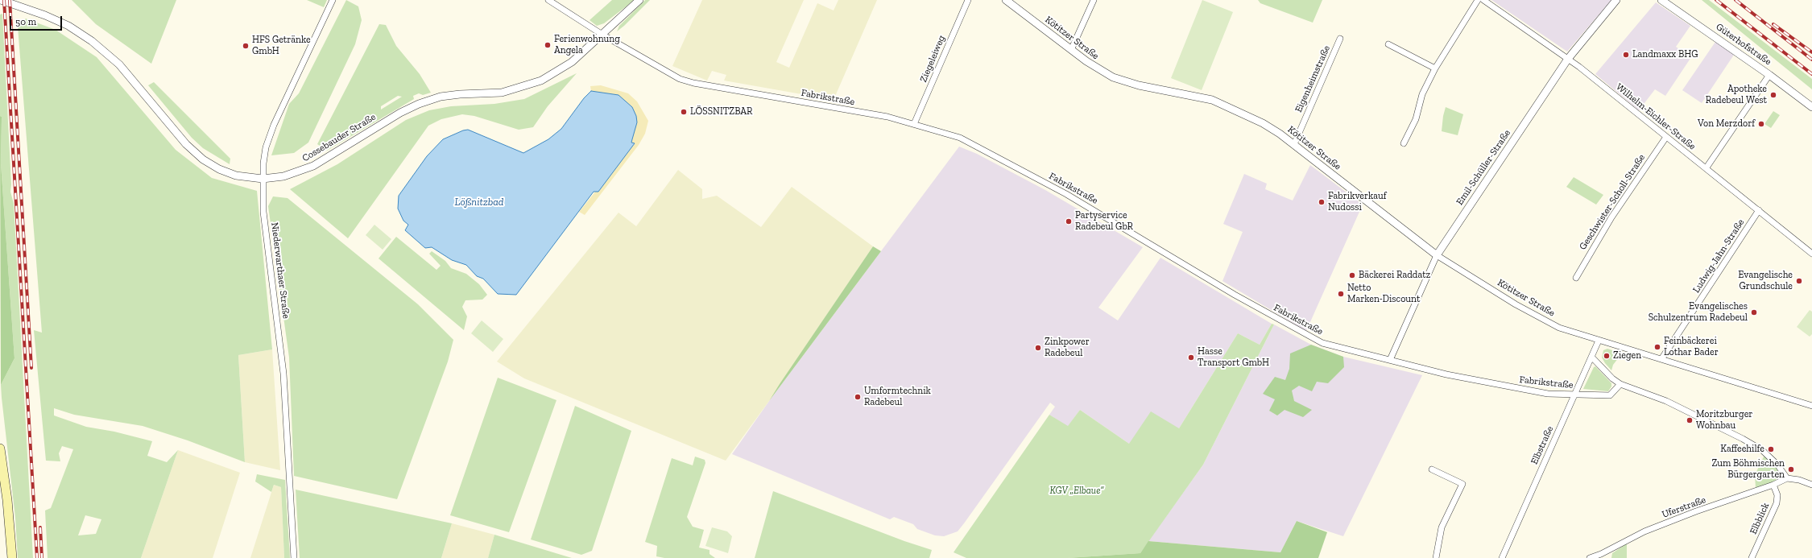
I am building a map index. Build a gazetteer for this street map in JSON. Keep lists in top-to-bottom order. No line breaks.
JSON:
{"streets":{"street":["Kötitzer Straße","Güterhofstraße","Ziegeleiweg","Eigenheimstraße","Fabrikstraße","Wilhelm-Eichler-Straße","Cossebauder Straße","Emil-Schüller-Straße","Geschwister-Scholl-Straße","Ludwig-Jahn-Straße","Niederwarthaer Straße","Elbstraße","Uferstraße","Elbblick"]},"crossings":[["Kötitzer Straße","Eigenheimstraße"],["Kötitzer Straße","Emil-Schüller-Straße"],["Kötitzer Straße","Ludwig-Jahn-Straße"],["Kötitzer Straße","Elbstraße"],["Ziegeleiweg","Fabrikstraße"],["Fabrikstraße","Cossebauder Straße"],["Fabrikstraße","Emil-Schüller-Straße"],["Fabrikstraße","Elbstraße"],["Wilhelm-Eichler-Straße","Emil-Schüller-Straße"],["Wilhelm-Eichler-Straße","Geschwister-Scholl-Straße"],["Wilhelm-Eichler-Straße","Ludwig-Jahn-Straße"],["Cossebauder Straße","Niederwarthaer Straße"],["Uferstraße","Elbblick"]],"water":["Lößnitzbad"],"parks":["KGV „Elbaue“"],"places":["Ferienwohnung Angela","HFS Getränke GmbH","Landmaxx BHG","Apotheke Radebeul West","LÖSSNITZBAR","Von Merzdorf","Fabrikverkauf Nudossi","Partyservice Radebeul GbR","Bäckerei Raddatz","Evangelische Grundschule","Netto Marken-Discount","Evangelisches Schulzentrum Radebeul","Feinbäckerei Lothar Bader","Zinkpower Radebeul","Ziegen","Hasse Transport GmbH","Umformtechnik Radebeul","Moritzburger Wohnbau","Kaffeehilfe","Zum Böhmischen Bürgergarten"],"scale_bar":"50 m"}
